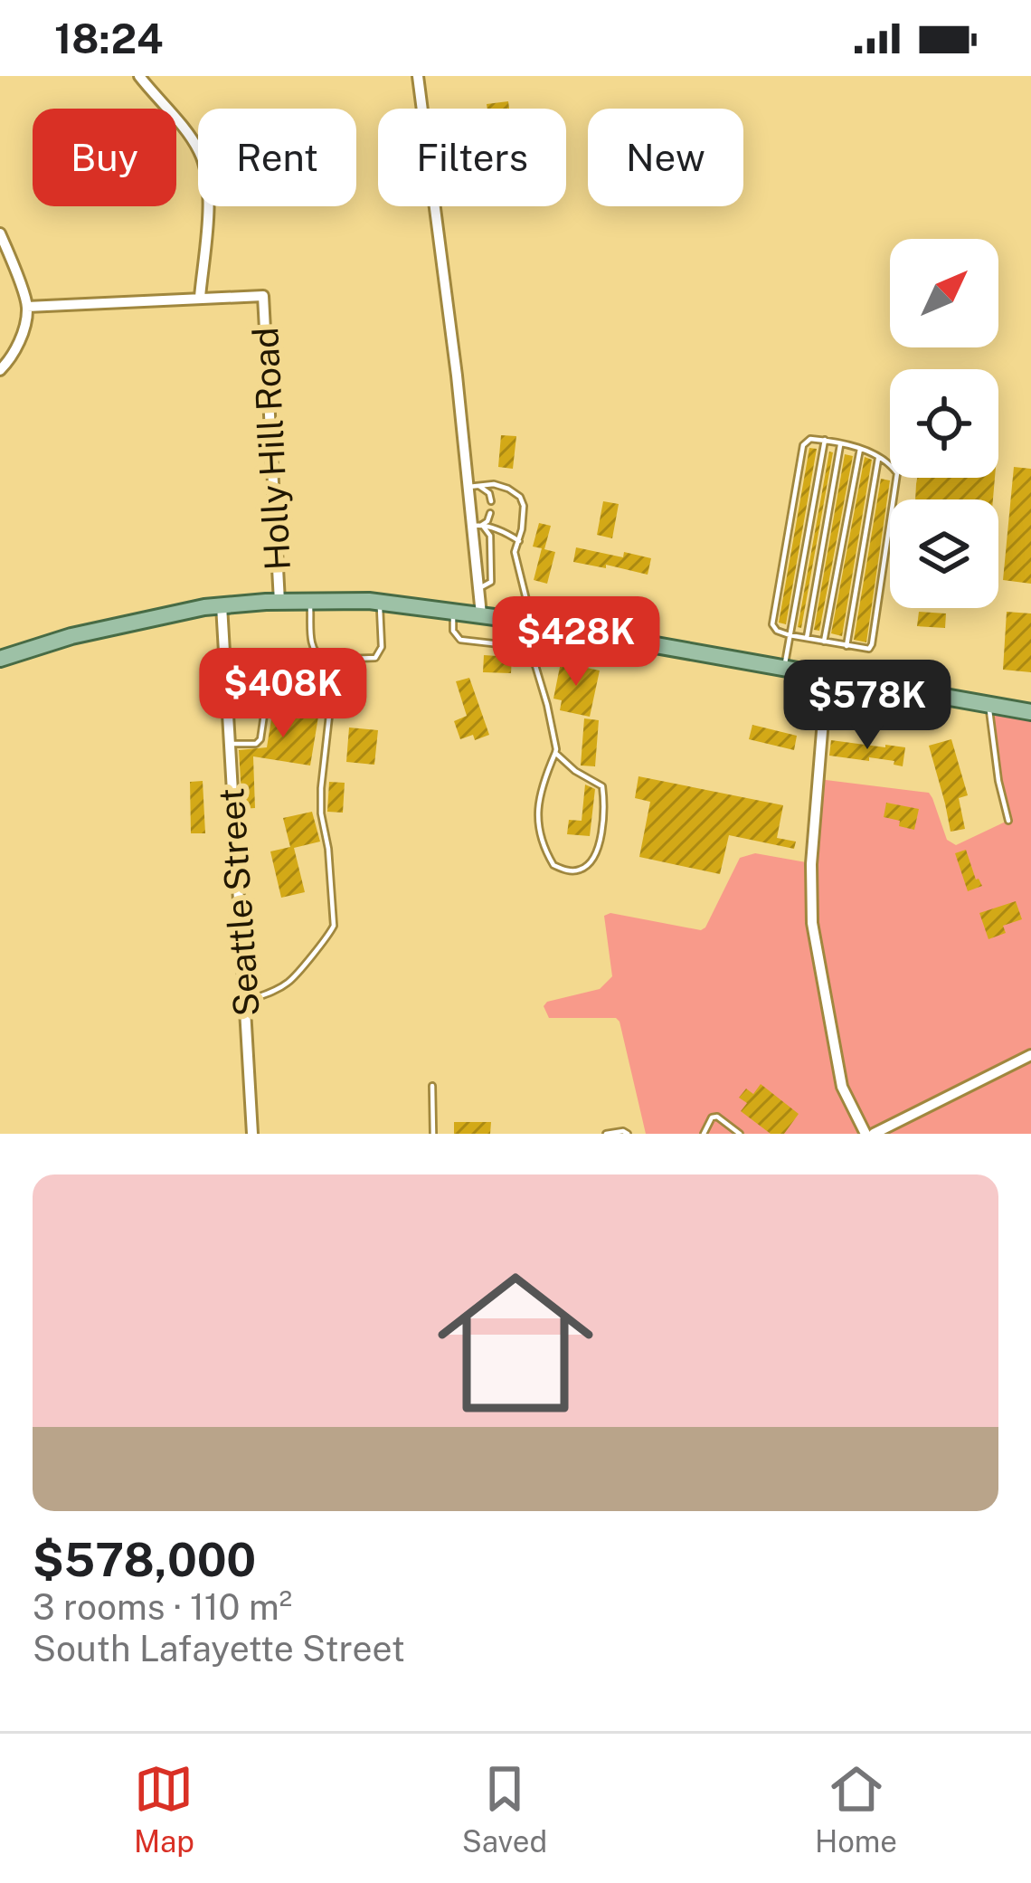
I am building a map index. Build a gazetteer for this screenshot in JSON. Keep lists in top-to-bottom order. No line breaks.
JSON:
{"streets":{"street":["Holly Hill Road","Seattle Street"]},"north":"top right","page":{"status":"18:24","chip":["Buy","Rent","Filters","New"],"price":["$428K","$408K","$578K"],"list":[{"name":"$578,000","note":"3 rooms · 110 m² · South Lafayette Street"}],"tabs":["Map","Saved","Home"]}}
